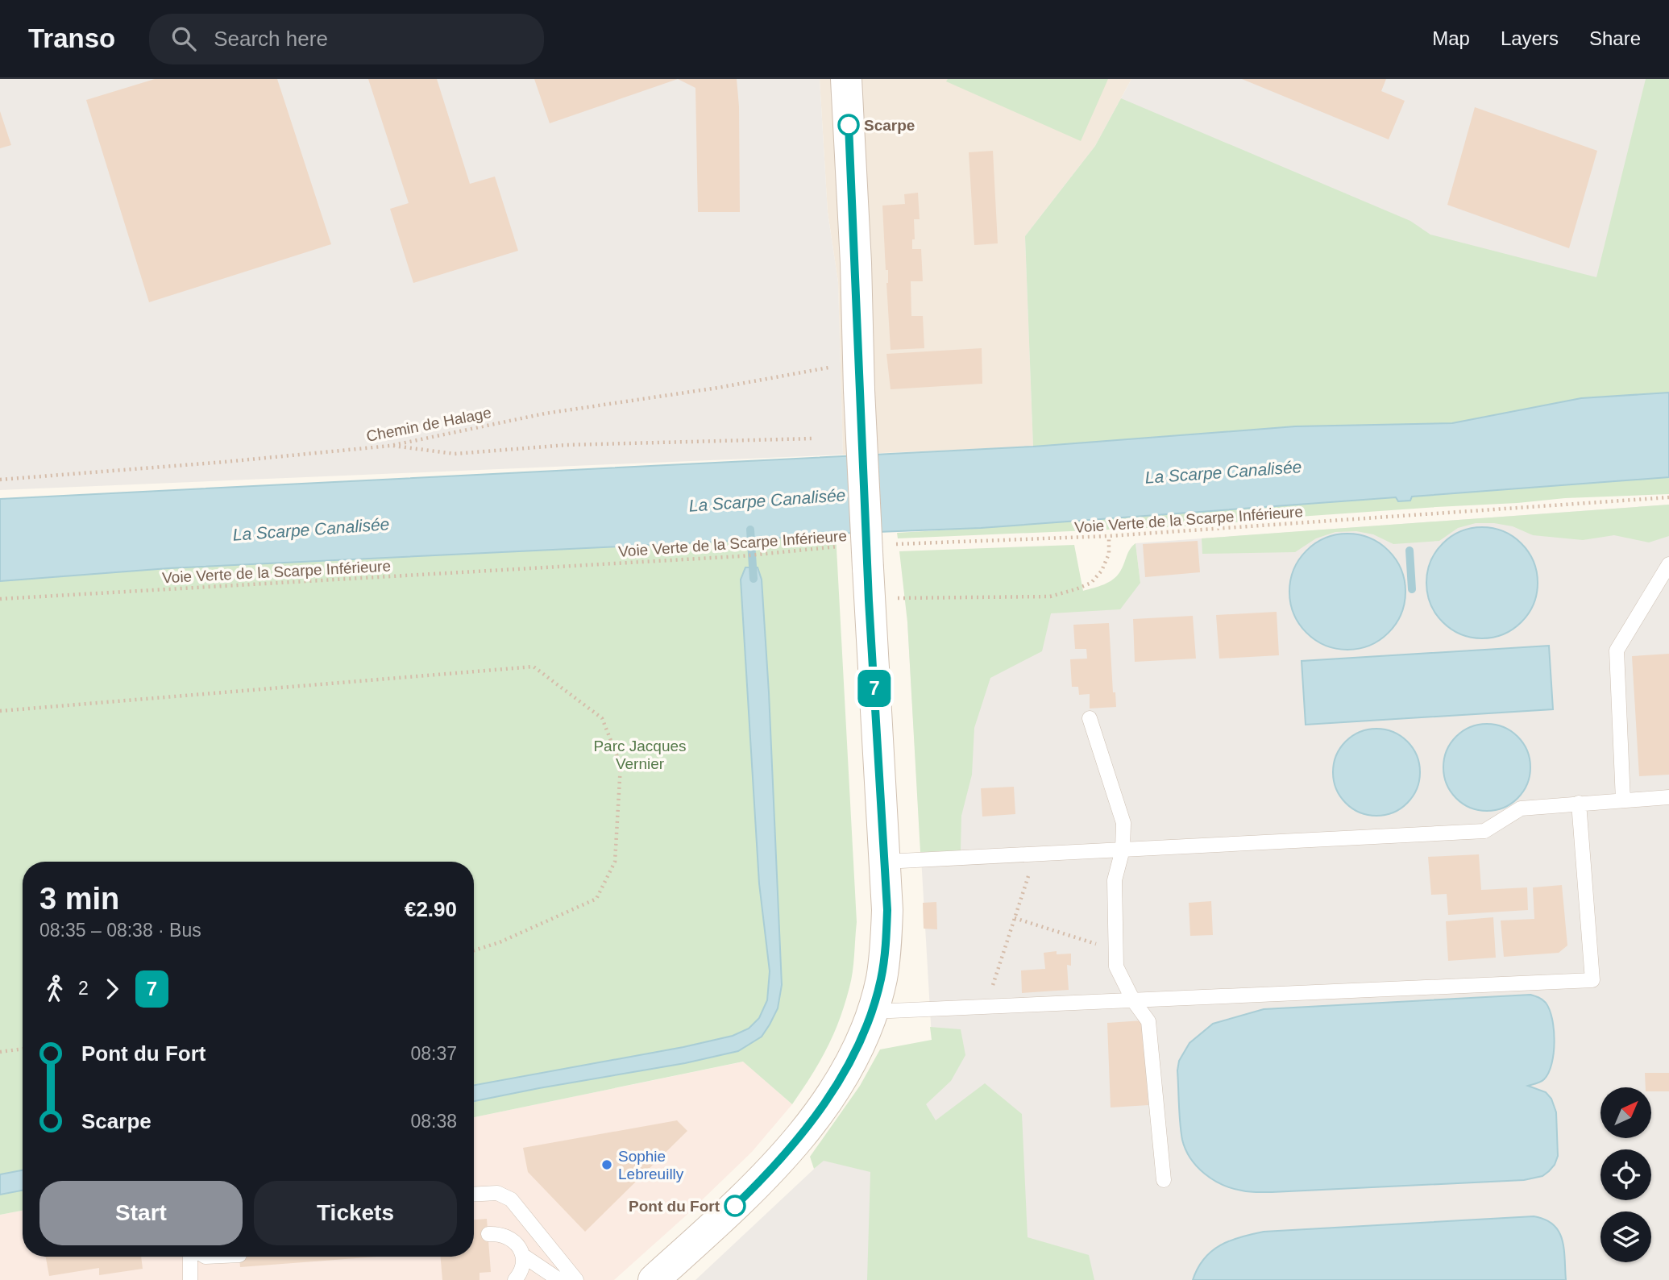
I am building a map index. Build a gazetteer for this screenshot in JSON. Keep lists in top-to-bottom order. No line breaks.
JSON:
{"streets":{"path":["Chemin de Halage","Voie Verte de la Scarpe Inférieure"]},"water":["La Scarpe Canalisée"],"parks":["Parc Jacques Vernier"],"places":["Scarpe","Sophie Lebreuilly","Pont du Fort"],"lines":["bus line 7"],"north":"top right","page":{"header":"Transo","search":"Search here","nav":["Map","Layers","Share"],"on_map":"7","heading":["3 min","08:35 – 08:38 · Bus","€2.90"],"legs":["2","7"],"list":[{"name":"Pont du Fort","value":"08:37"},{"name":"Scarpe","value":"08:38"}],"buttons":["Start","Tickets"]}}
